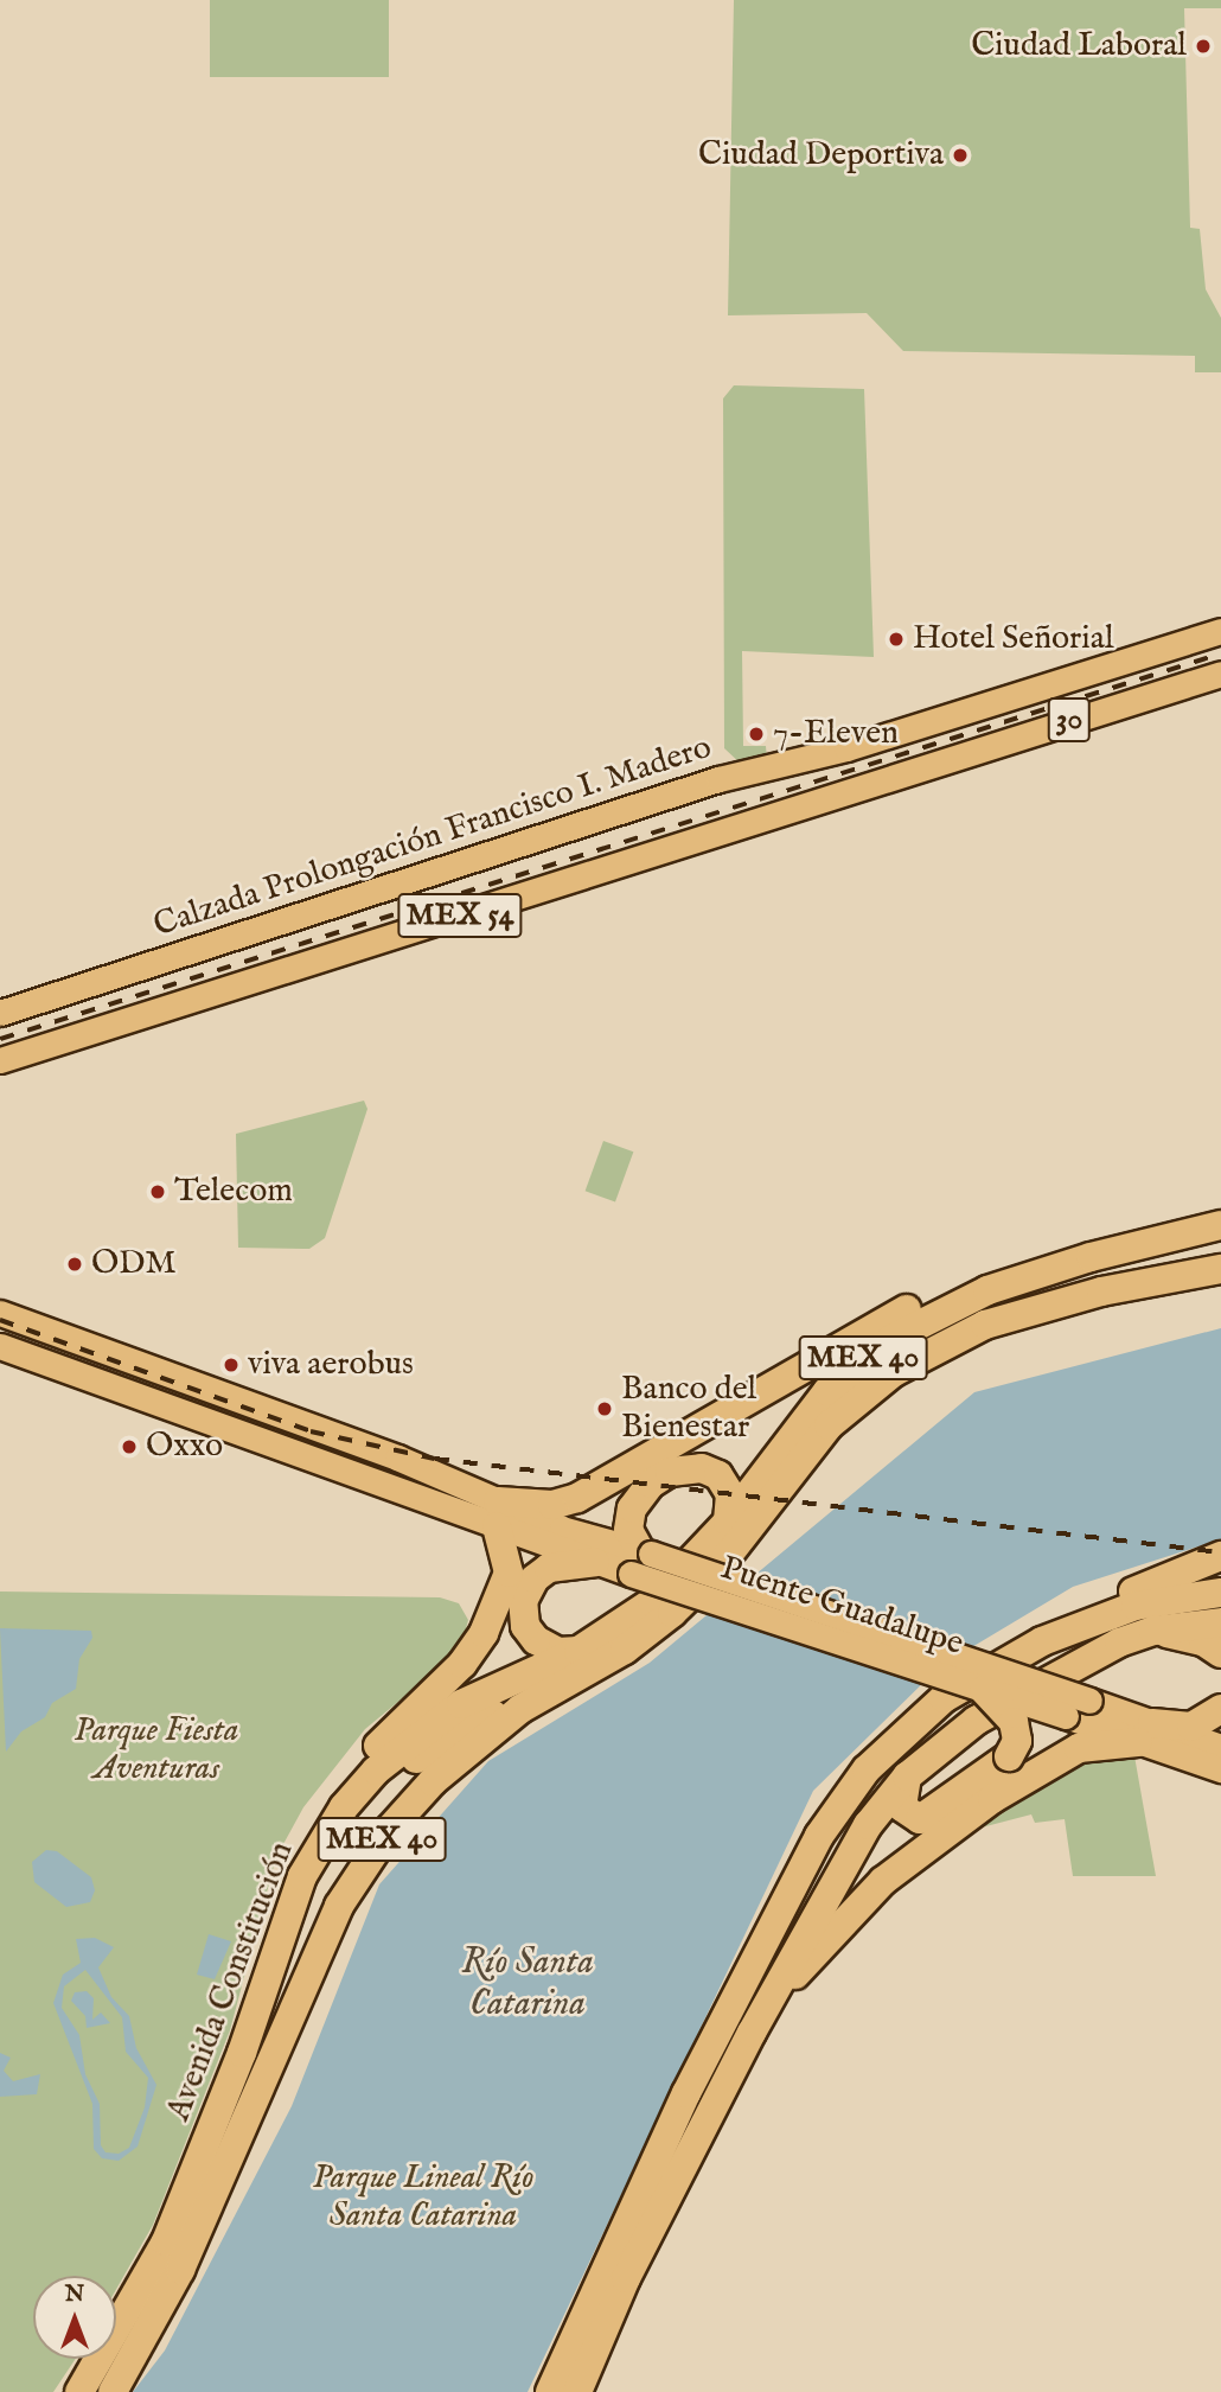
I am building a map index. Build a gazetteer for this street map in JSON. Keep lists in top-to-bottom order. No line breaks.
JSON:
{"streets":{"highway":["MEX 40","Avenida Constitución"],"main road":["30","Calzada Prolongación Francisco I. Madero","MEX 54","Puente Guadalupe"]},"crossings":[["30","MEX 54"]],"water":["Río Santa Catarina"],"parks":["Parque Fiesta Aventuras","Parque Lineal Río Santa Catarina"],"places":["Ciudad Laboral","Ciudad Deportiva","Hotel Señorial","7-Eleven","Telecom","ODM","viva aerobus","Banco del Bienestar","Oxxo"],"north":"top"}
